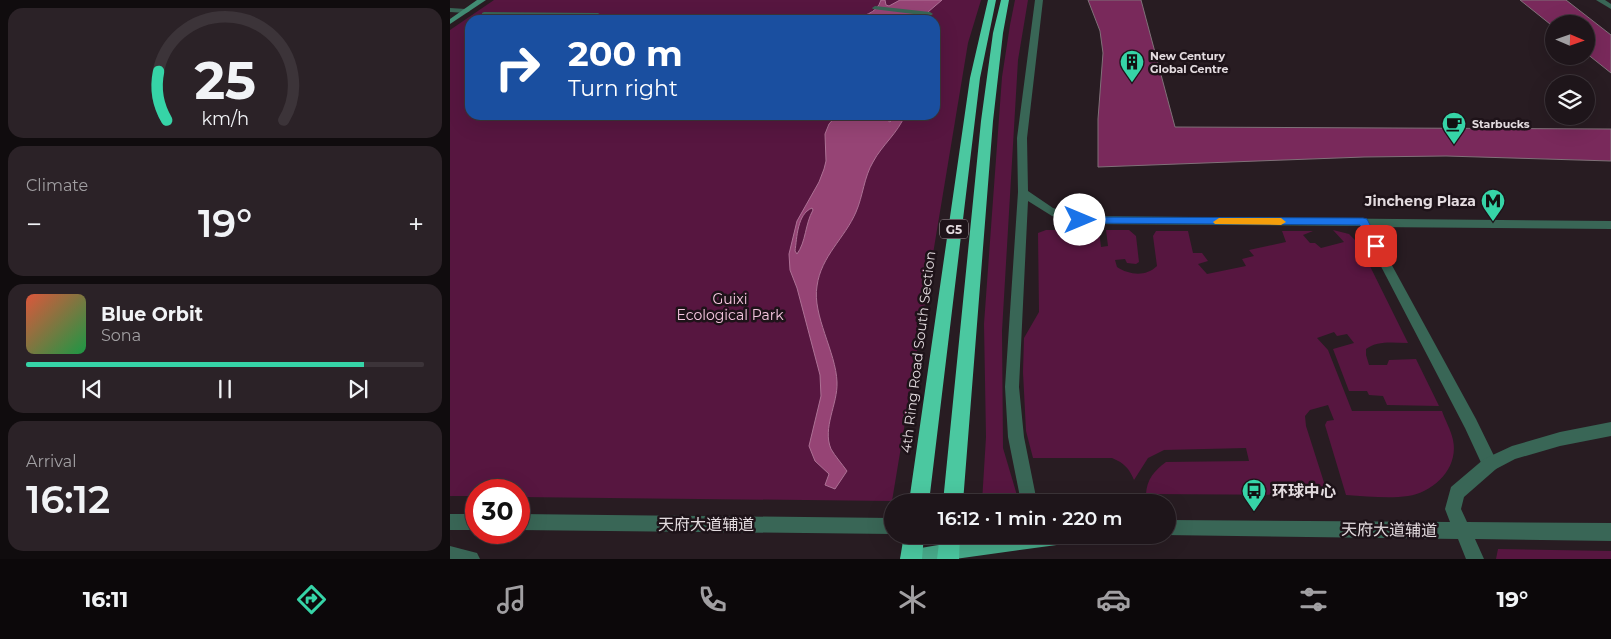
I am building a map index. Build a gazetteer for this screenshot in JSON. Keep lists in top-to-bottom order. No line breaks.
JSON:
{"streets":{"highway":["G5","4th Ring Road South Section"],"street":["天府大道辅道"]},"parks":["Guixi Ecological Park"],"places":{"building":["New Century Global Centre"],"cafe":["Starbucks"],"metro station":["Jincheng Plaza"],"bus stop":["环球中心"]},"north":"right","page":{"turn":["200 m","Turn right"],"tile":["Climate",["Arrival","16:12"]],"heat":["−","19°","+"],"song":["Blue Orbit","Sona"],"limit":"30","trip":"16:12 · 1 min · 220 m","tabs":["16:11","19°"],"gauge":["25","km/h"]}}
